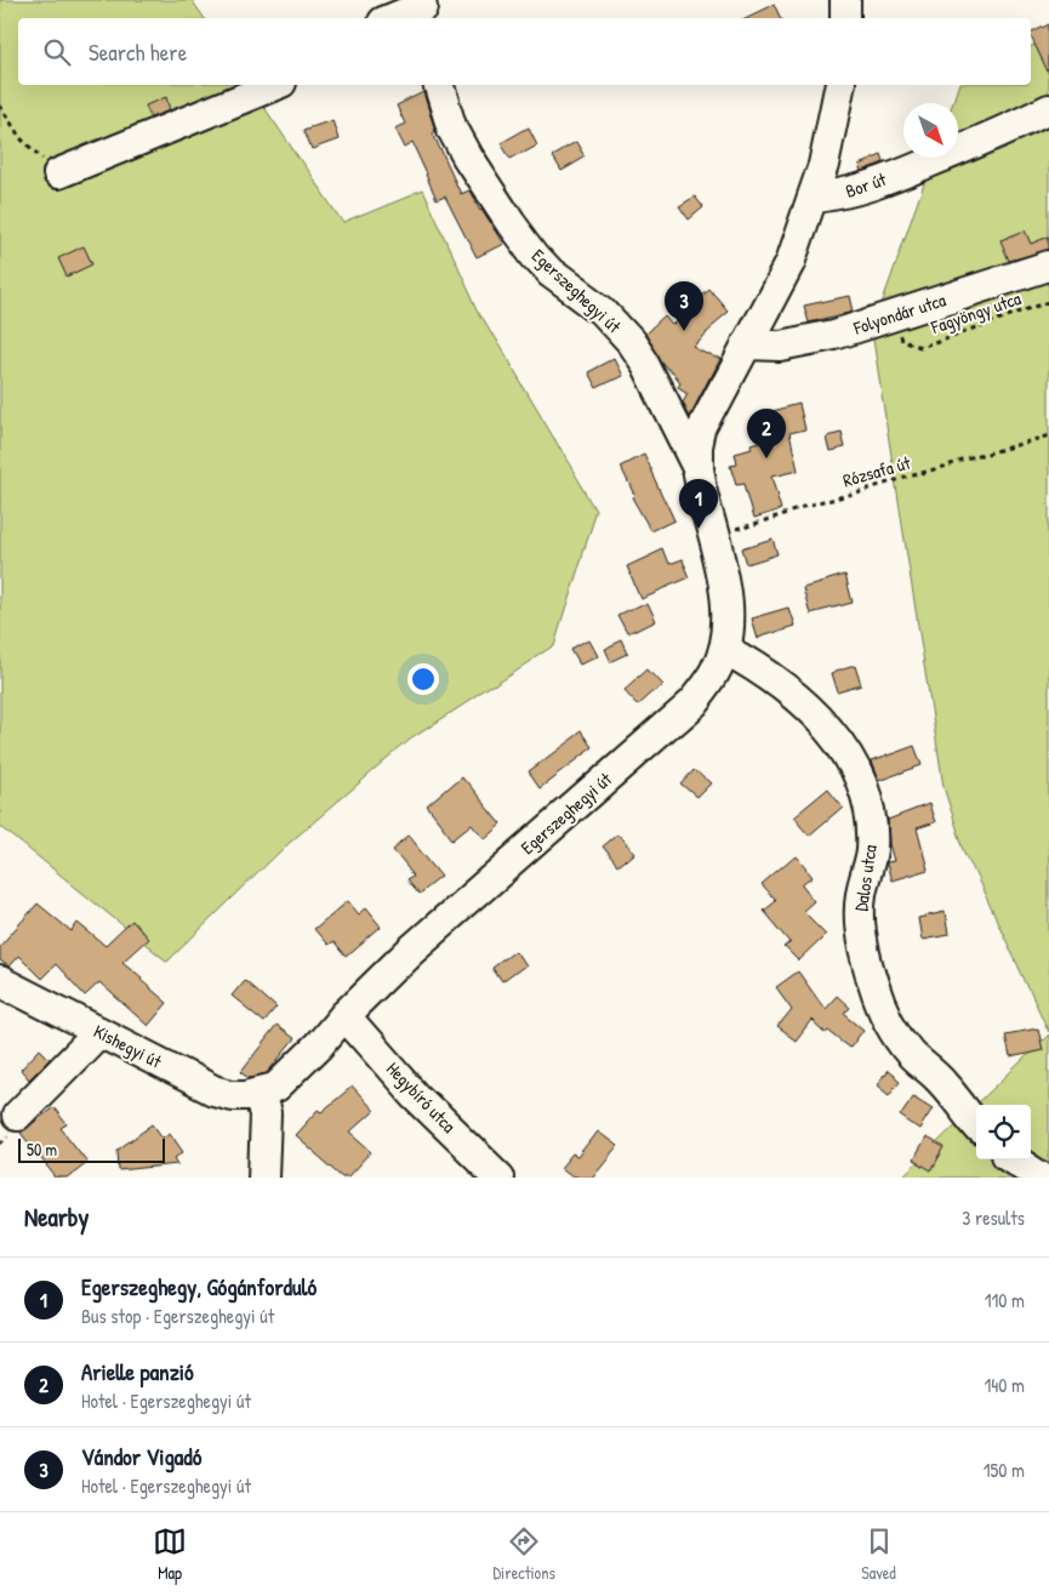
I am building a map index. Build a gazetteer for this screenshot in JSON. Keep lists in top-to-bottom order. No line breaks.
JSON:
{"streets":{"street":["Bor út","Egerszeghegyi út","Folyondár utca","Dalos utca","Kishegyi út","Hegybíró utca"],"path":["Fagyöngy utca","Rózsafa út"]},"crossings":[["Bor út","Egerszeghegyi út"],["Egerszeghegyi út","Folyondár utca"],["Egerszeghegyi út","Rózsafa út"],["Egerszeghegyi út","Dalos utca"],["Egerszeghegyi út","Kishegyi út"],["Egerszeghegyi út","Hegybíró utca"],["Fagyöngy utca","Folyondár utca"]],"scale_bar":"50 m","north":"bottom right","page":{"search":"Search here","pins":["3","2","1"],"scale":"50 m","heading":["Nearby","3 results"],"list":[{"mark":"1","name":"Egerszeghegy, Gógánforduló","note":"Bus stop · Egerszeghegyi út","value":"110 m"},{"mark":"2","name":"Arielle panzió","note":"Hotel · Egerszeghegyi út","value":"140 m"},{"mark":"3","name":"Vándor Vigadó","note":"Hotel · Egerszeghegyi út","value":"150 m"}],"nav":["Map","Directions","Saved"]}}
